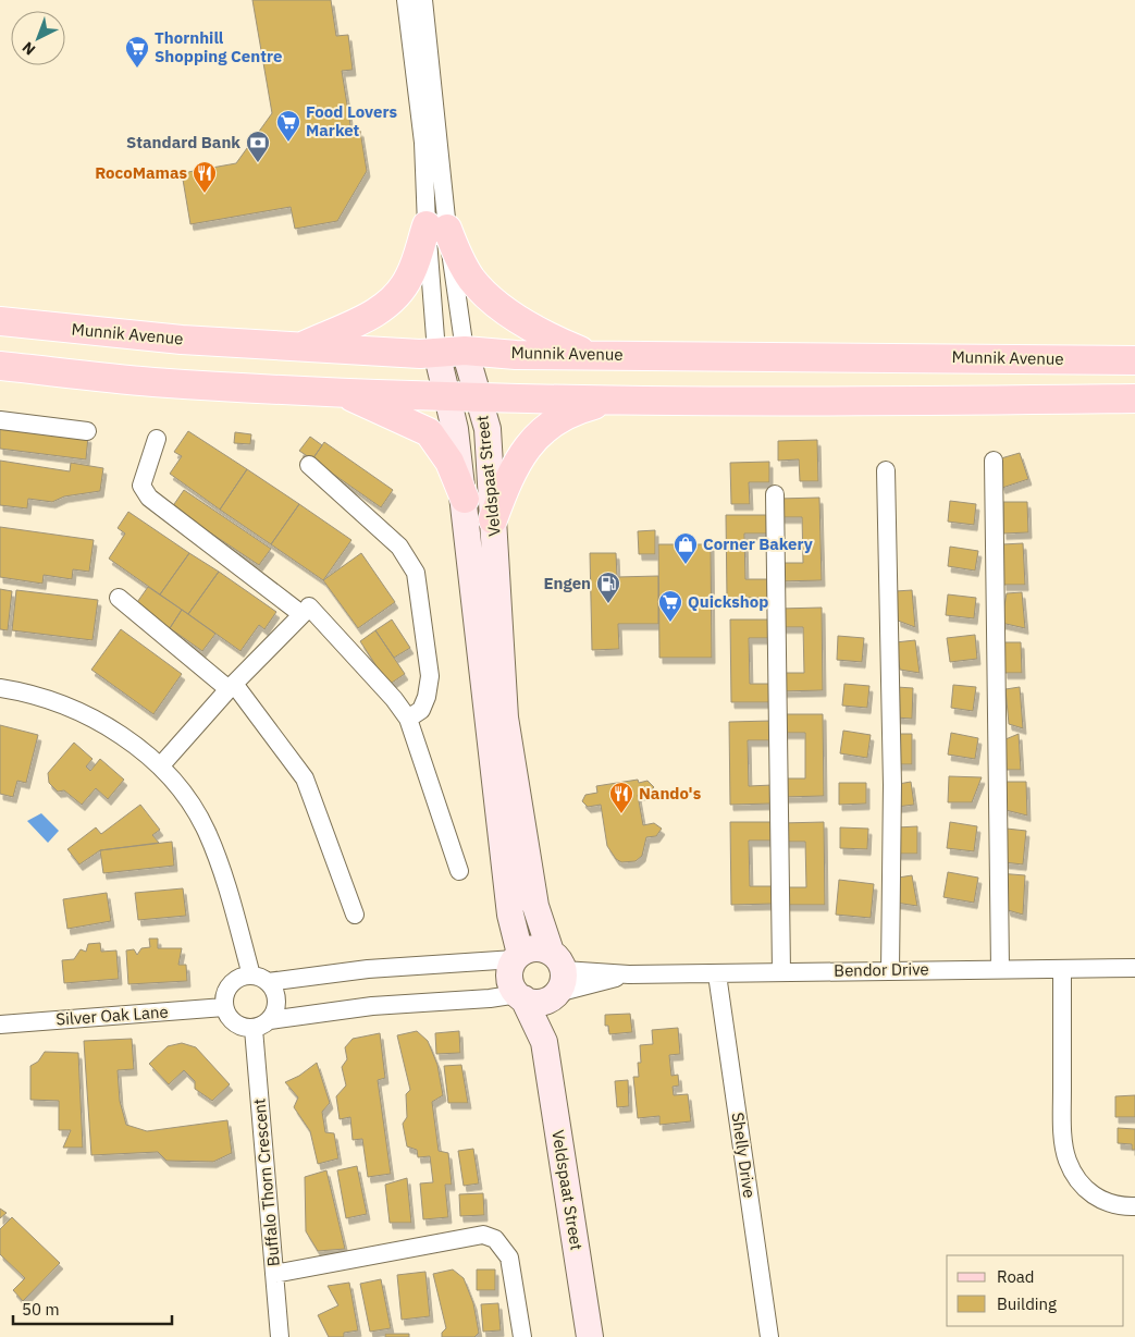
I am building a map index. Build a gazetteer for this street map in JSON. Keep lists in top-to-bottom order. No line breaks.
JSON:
{"streets":{"main road":["Munnik Avenue"],"street":["Veldspaat Street","Bendor Drive","Silver Oak Lane","Shelly Drive","Buffalo Thorn Crescent"]},"crossings":[["Munnik Avenue","Veldspaat Street"],["Veldspaat Street","Bendor Drive"],["Bendor Drive","Shelly Drive"],["Silver Oak Lane","Buffalo Thorn Crescent"]],"places":{"supermarket":["Thornhill Shopping Centre","Food Lovers Market","Quickshop"],"bank":["Standard Bank"],"restaurant":["RocoMamas","Nando's"],"shop":["Corner Bakery"],"fuel station":["Engen"]},"legend":["Road","Building"],"scale_bar":"50 m","north":"bottom left"}
